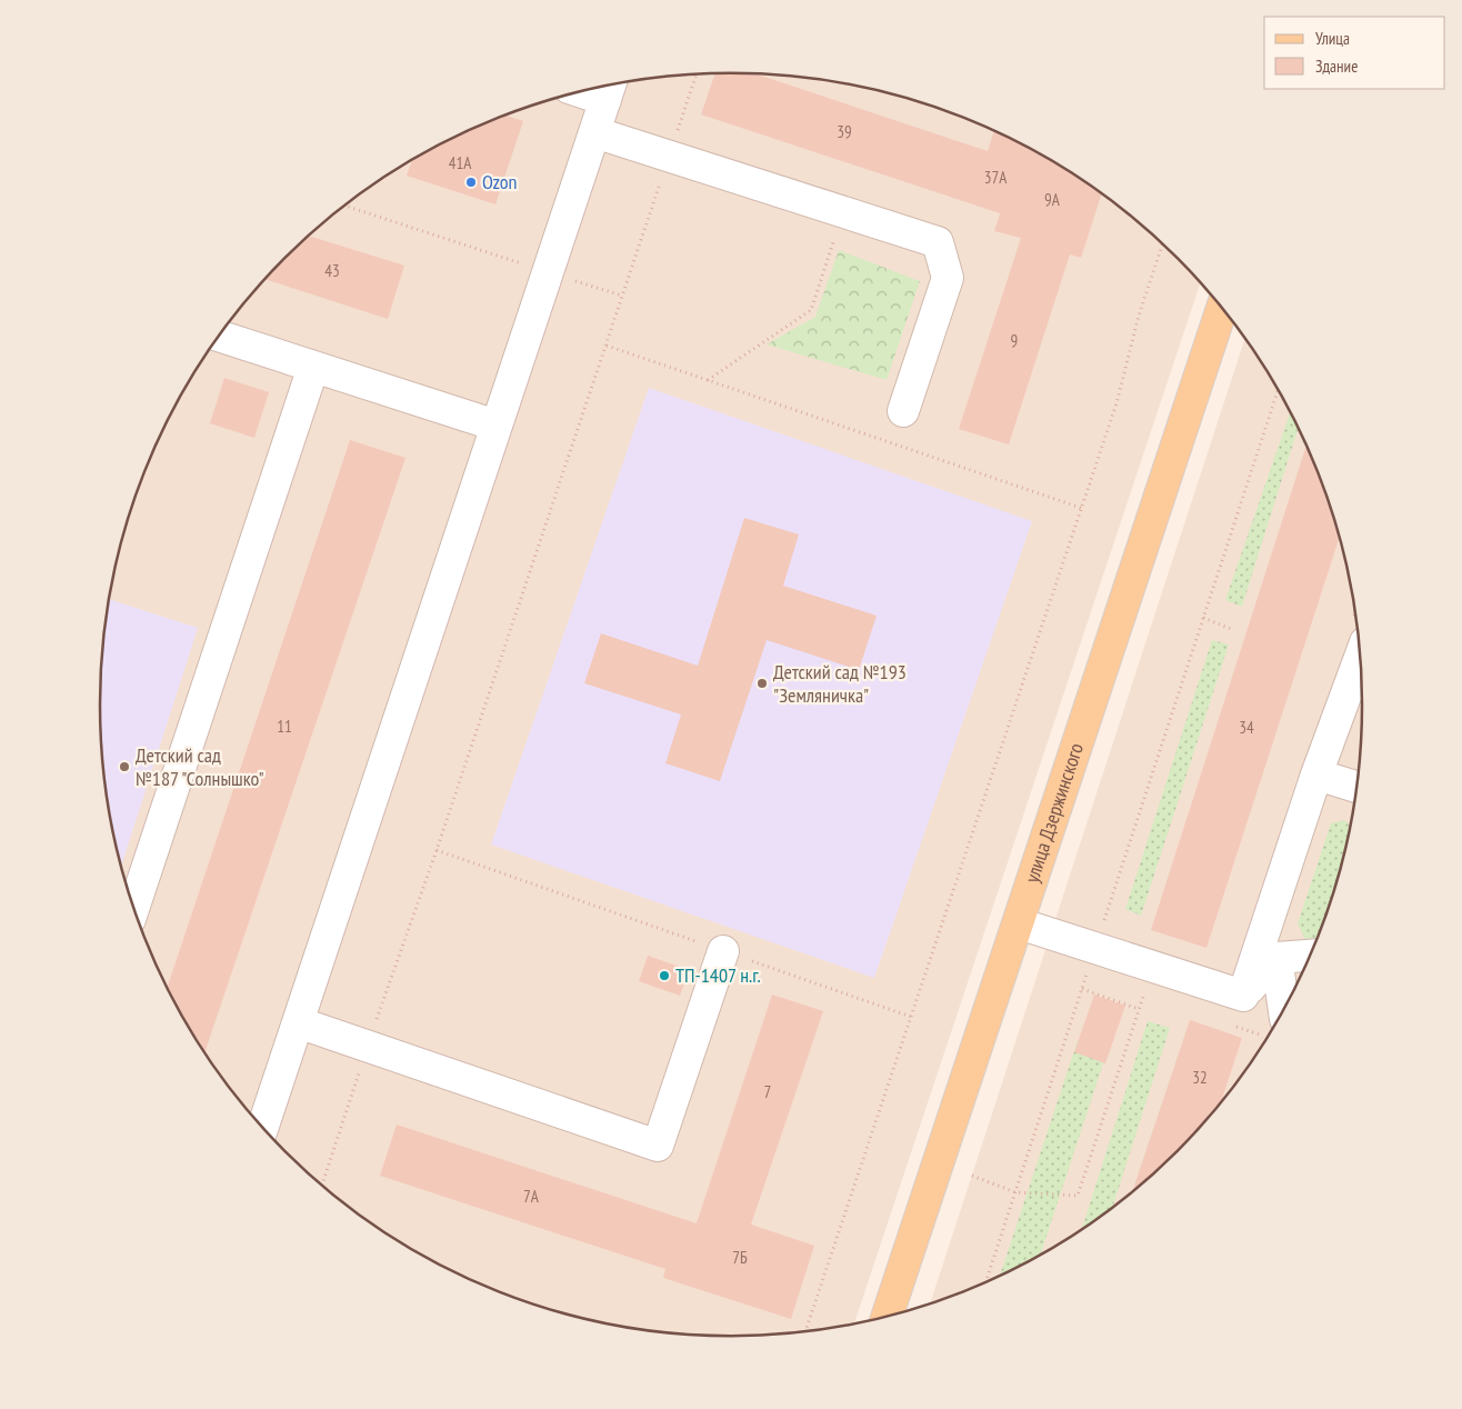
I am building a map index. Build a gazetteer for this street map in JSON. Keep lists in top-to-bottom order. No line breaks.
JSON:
{"streets":{"main road":["улица Дзержинского"]},"places":["Ozon","Детский сад №193 \"Земляничка\"","Детский сад №187 \"Солнышко\"","ТП-1407 н.г."],"house_numbers":["39","41А","37А","9А","43","9","11","34","32","7","7А","7Б"],"legend":["Улица","Здание"]}
